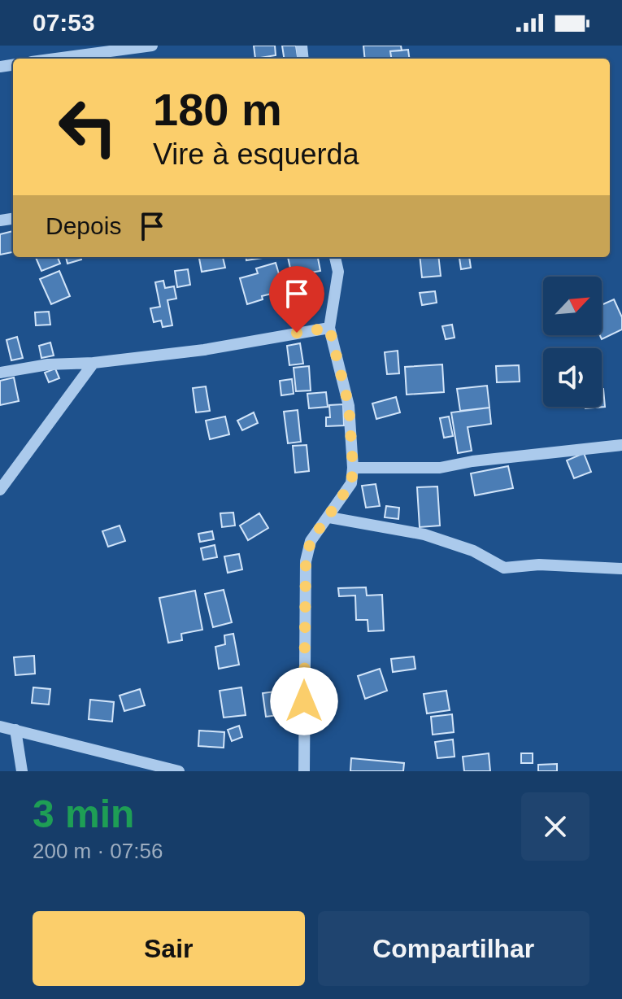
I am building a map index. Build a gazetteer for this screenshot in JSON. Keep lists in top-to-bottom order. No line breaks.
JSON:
{"north":"top right","page":{"status":"07:53","turn":["180 m","Vire à esquerda"],"then":"Depois","heading":["3 min","200 m · 07:56"],"buttons":["Sair","Compartilhar"]}}
